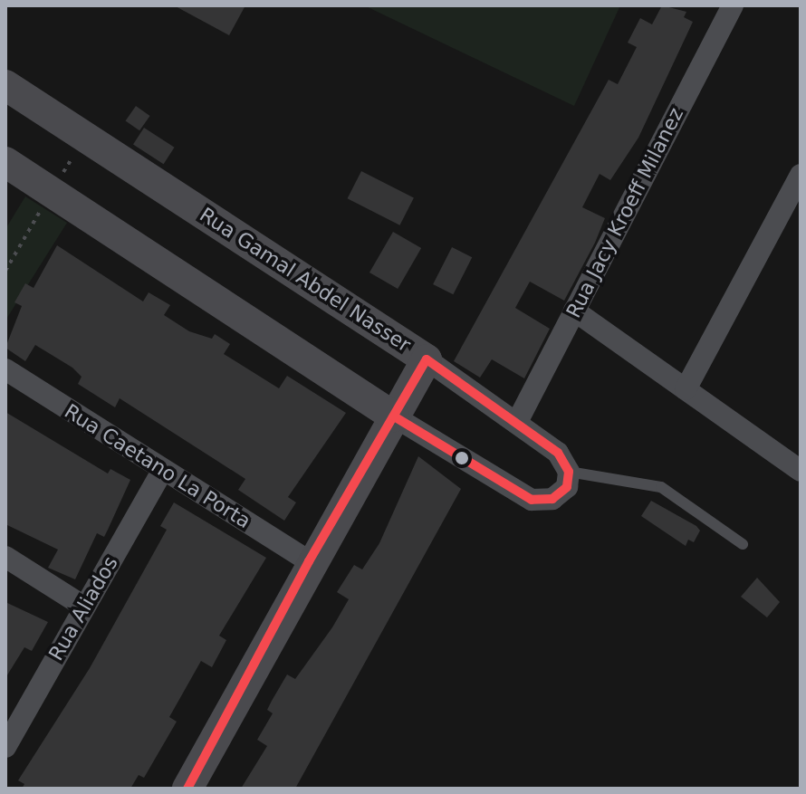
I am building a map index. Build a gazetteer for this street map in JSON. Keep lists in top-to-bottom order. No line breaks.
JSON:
{"streets":{"street":["Rua Jacy Kroeff Milanez","Rua Gamal Abdel Nasser","Rua Caetano La Porta","Rua Aliados"]},"crossings":[["Rua Jacy Kroeff Milanez","Rua Gamal Abdel Nasser"],["Rua Caetano La Porta","Rua Aliados"]]}
